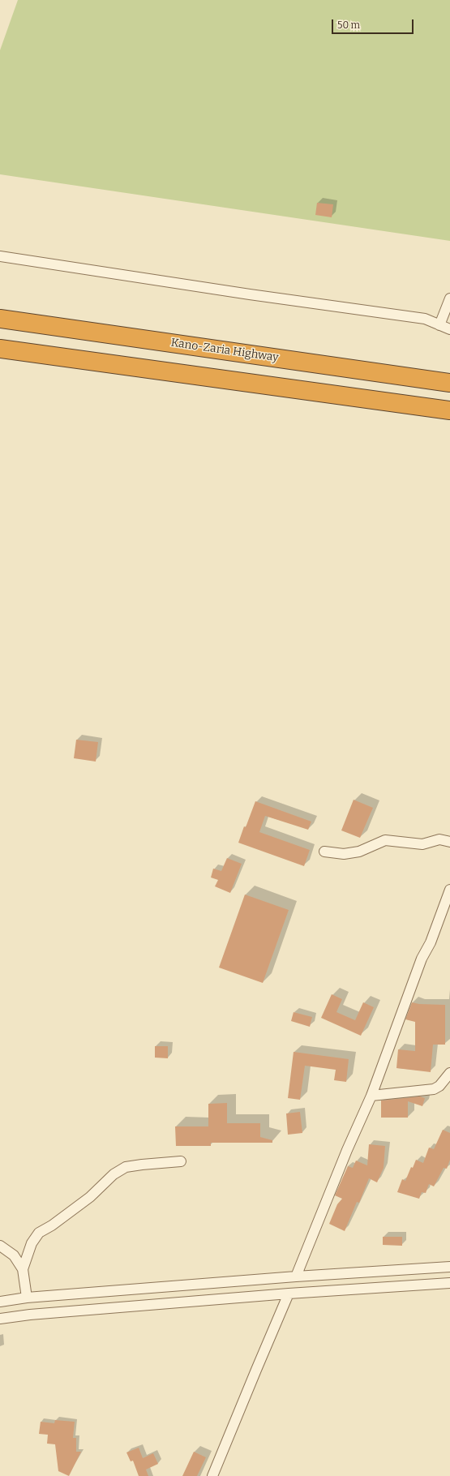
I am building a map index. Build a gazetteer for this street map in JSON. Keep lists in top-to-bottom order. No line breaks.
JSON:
{"streets":{"highway":["Kano-Zaria Highway"]},"scale_bar":"50 m"}
